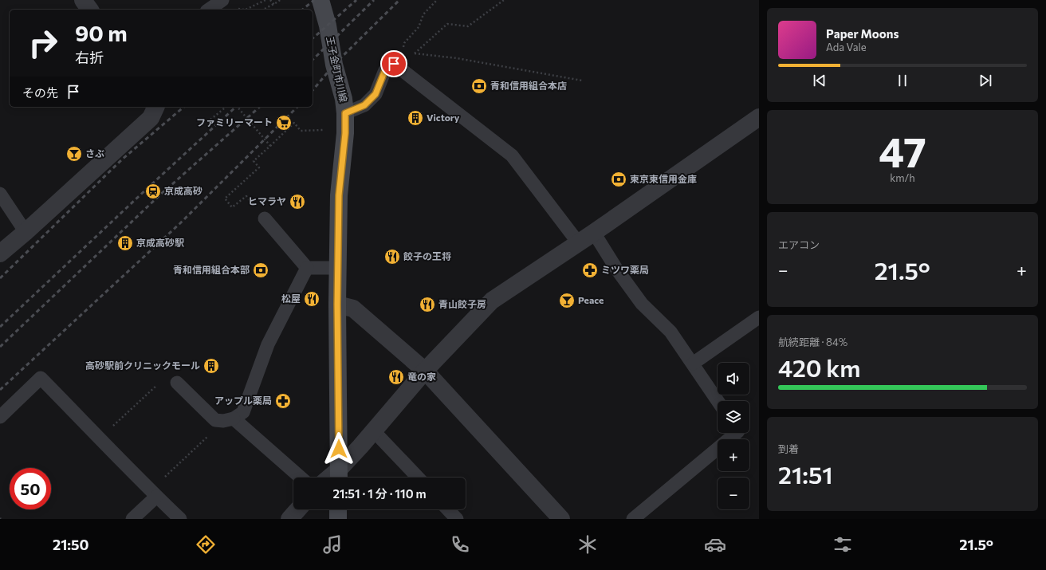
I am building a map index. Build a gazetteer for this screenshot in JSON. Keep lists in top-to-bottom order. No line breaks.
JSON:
{"streets":{"main road":["王子金町市川線"]},"places":{"bank":["青和信用組合本店","東京東信用金庫","青和信用組合本部"],"building":["Victory","京成高砂駅","高砂駅前クリニックモール"],"supermarket":["ファミリーマート"],"bar":["さぶ","Peace"],"station":["京成高砂"],"restaurant":["ヒマラヤ","餃子の王将","松屋","青山餃子房","竜の家"],"pharmacy":["ミツワ薬局","アップル薬局"]},"page":{"turn":["90 m","右折"],"song":["Paper Moons","Ada Vale"],"then":"その先","tile":[["47","km/h"],"エアコン",["航続距離 · 84%","420 km"],["到着","21:51"]],"heat":["−","21.5°","+"],"map_buttons":["+","−"],"limit":"50","trip":"21:51 · 1 分 · 110 m","tabs":["21:50","21.5°"]}}
